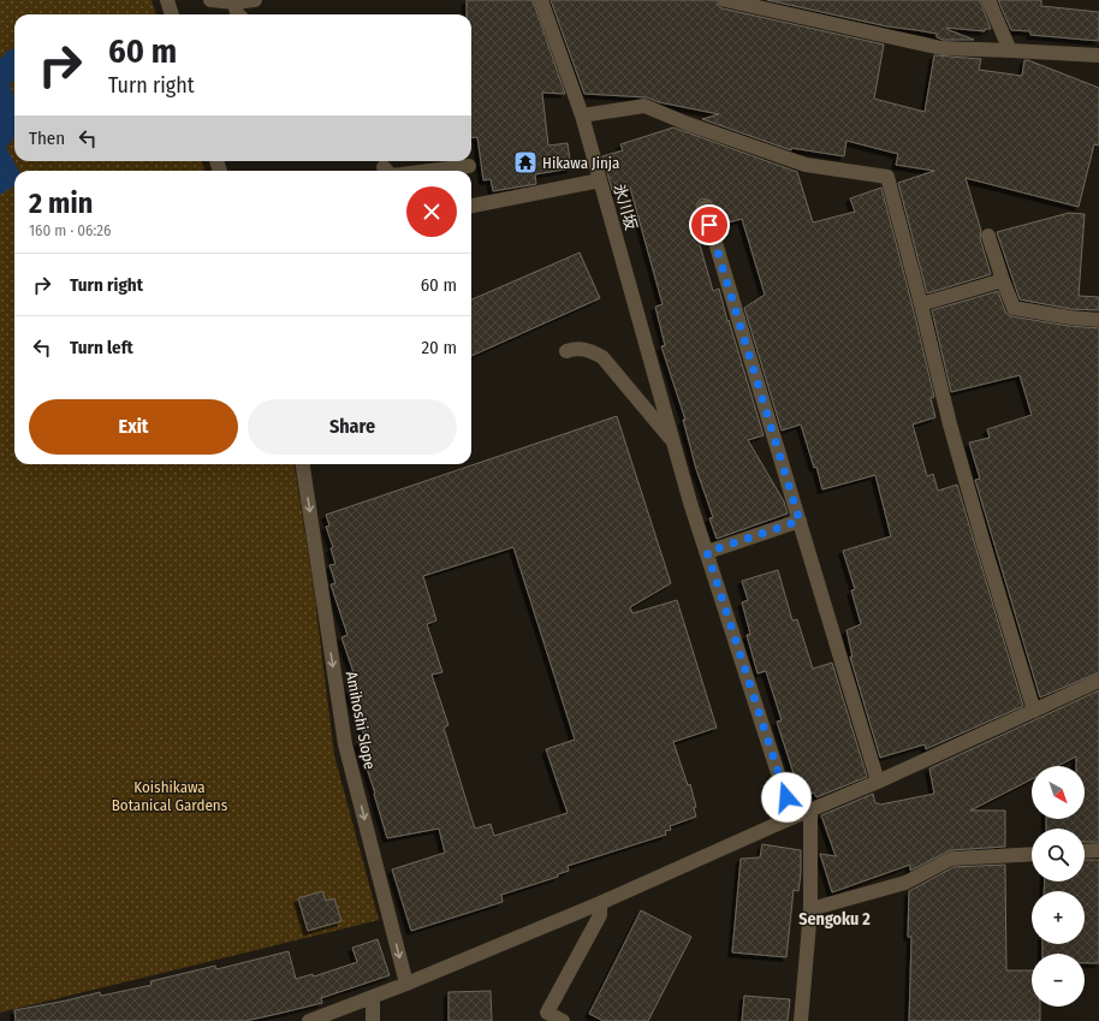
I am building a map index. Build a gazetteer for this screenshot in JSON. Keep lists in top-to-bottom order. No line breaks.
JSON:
{"streets":{"street":["氷川坂","Amihoshi Slope"]},"one_way":["Amihoshi Slope"],"districts":["Sengoku 2"],"parks":["Koishikawa Botanical Gardens"],"places":{"temple":["Hikawa Jinja"]},"north":"bottom right","page":{"turn":["60 m","Turn right"],"then":"Then","heading":["2 min","160 m · 06:26"],"list":[{"name":"Turn right","value":"60 m"},{"name":"Turn left","value":"20 m"}],"buttons":["Exit","Share"],"map_buttons":["+","−"]}}
